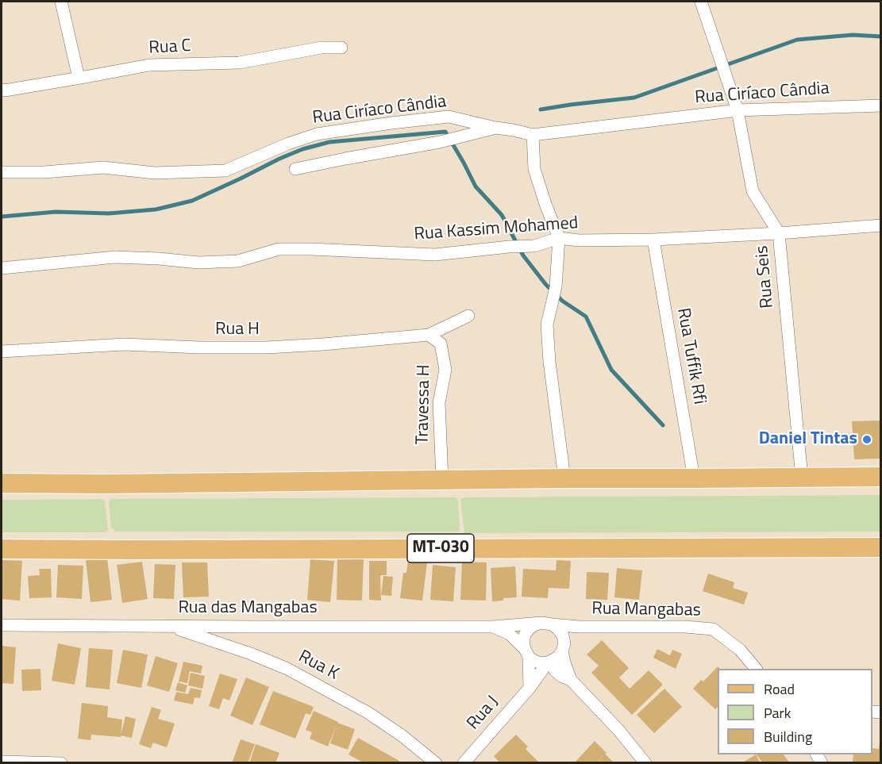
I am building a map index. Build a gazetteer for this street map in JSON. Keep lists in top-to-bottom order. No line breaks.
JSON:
{"streets":{"main road":["MT-030"],"street":["Rua C","Rua Ciríaco Cândia","Rua Kassim Mohamed","Rua Seis","Rua H","Rua Tuffik Rfi","Travessa H","Rua das Mangabas","Rua Mangabas","Rua K","Rua J"]},"crossings":[["Rua Ciríaco Cândia","Rua Seis"],["Rua Kassim Mohamed","Rua Seis"],["Rua Kassim Mohamed","Rua Tuffik Rfi"],["Rua H","Travessa H"],["Rua das Mangabas","Rua Mangabas"],["Rua das Mangabas","Rua K"],["Rua das Mangabas","Rua J"],["Rua Mangabas","Rua J"]],"places":["Daniel Tintas"],"legend":["Road","Park","Building"]}
